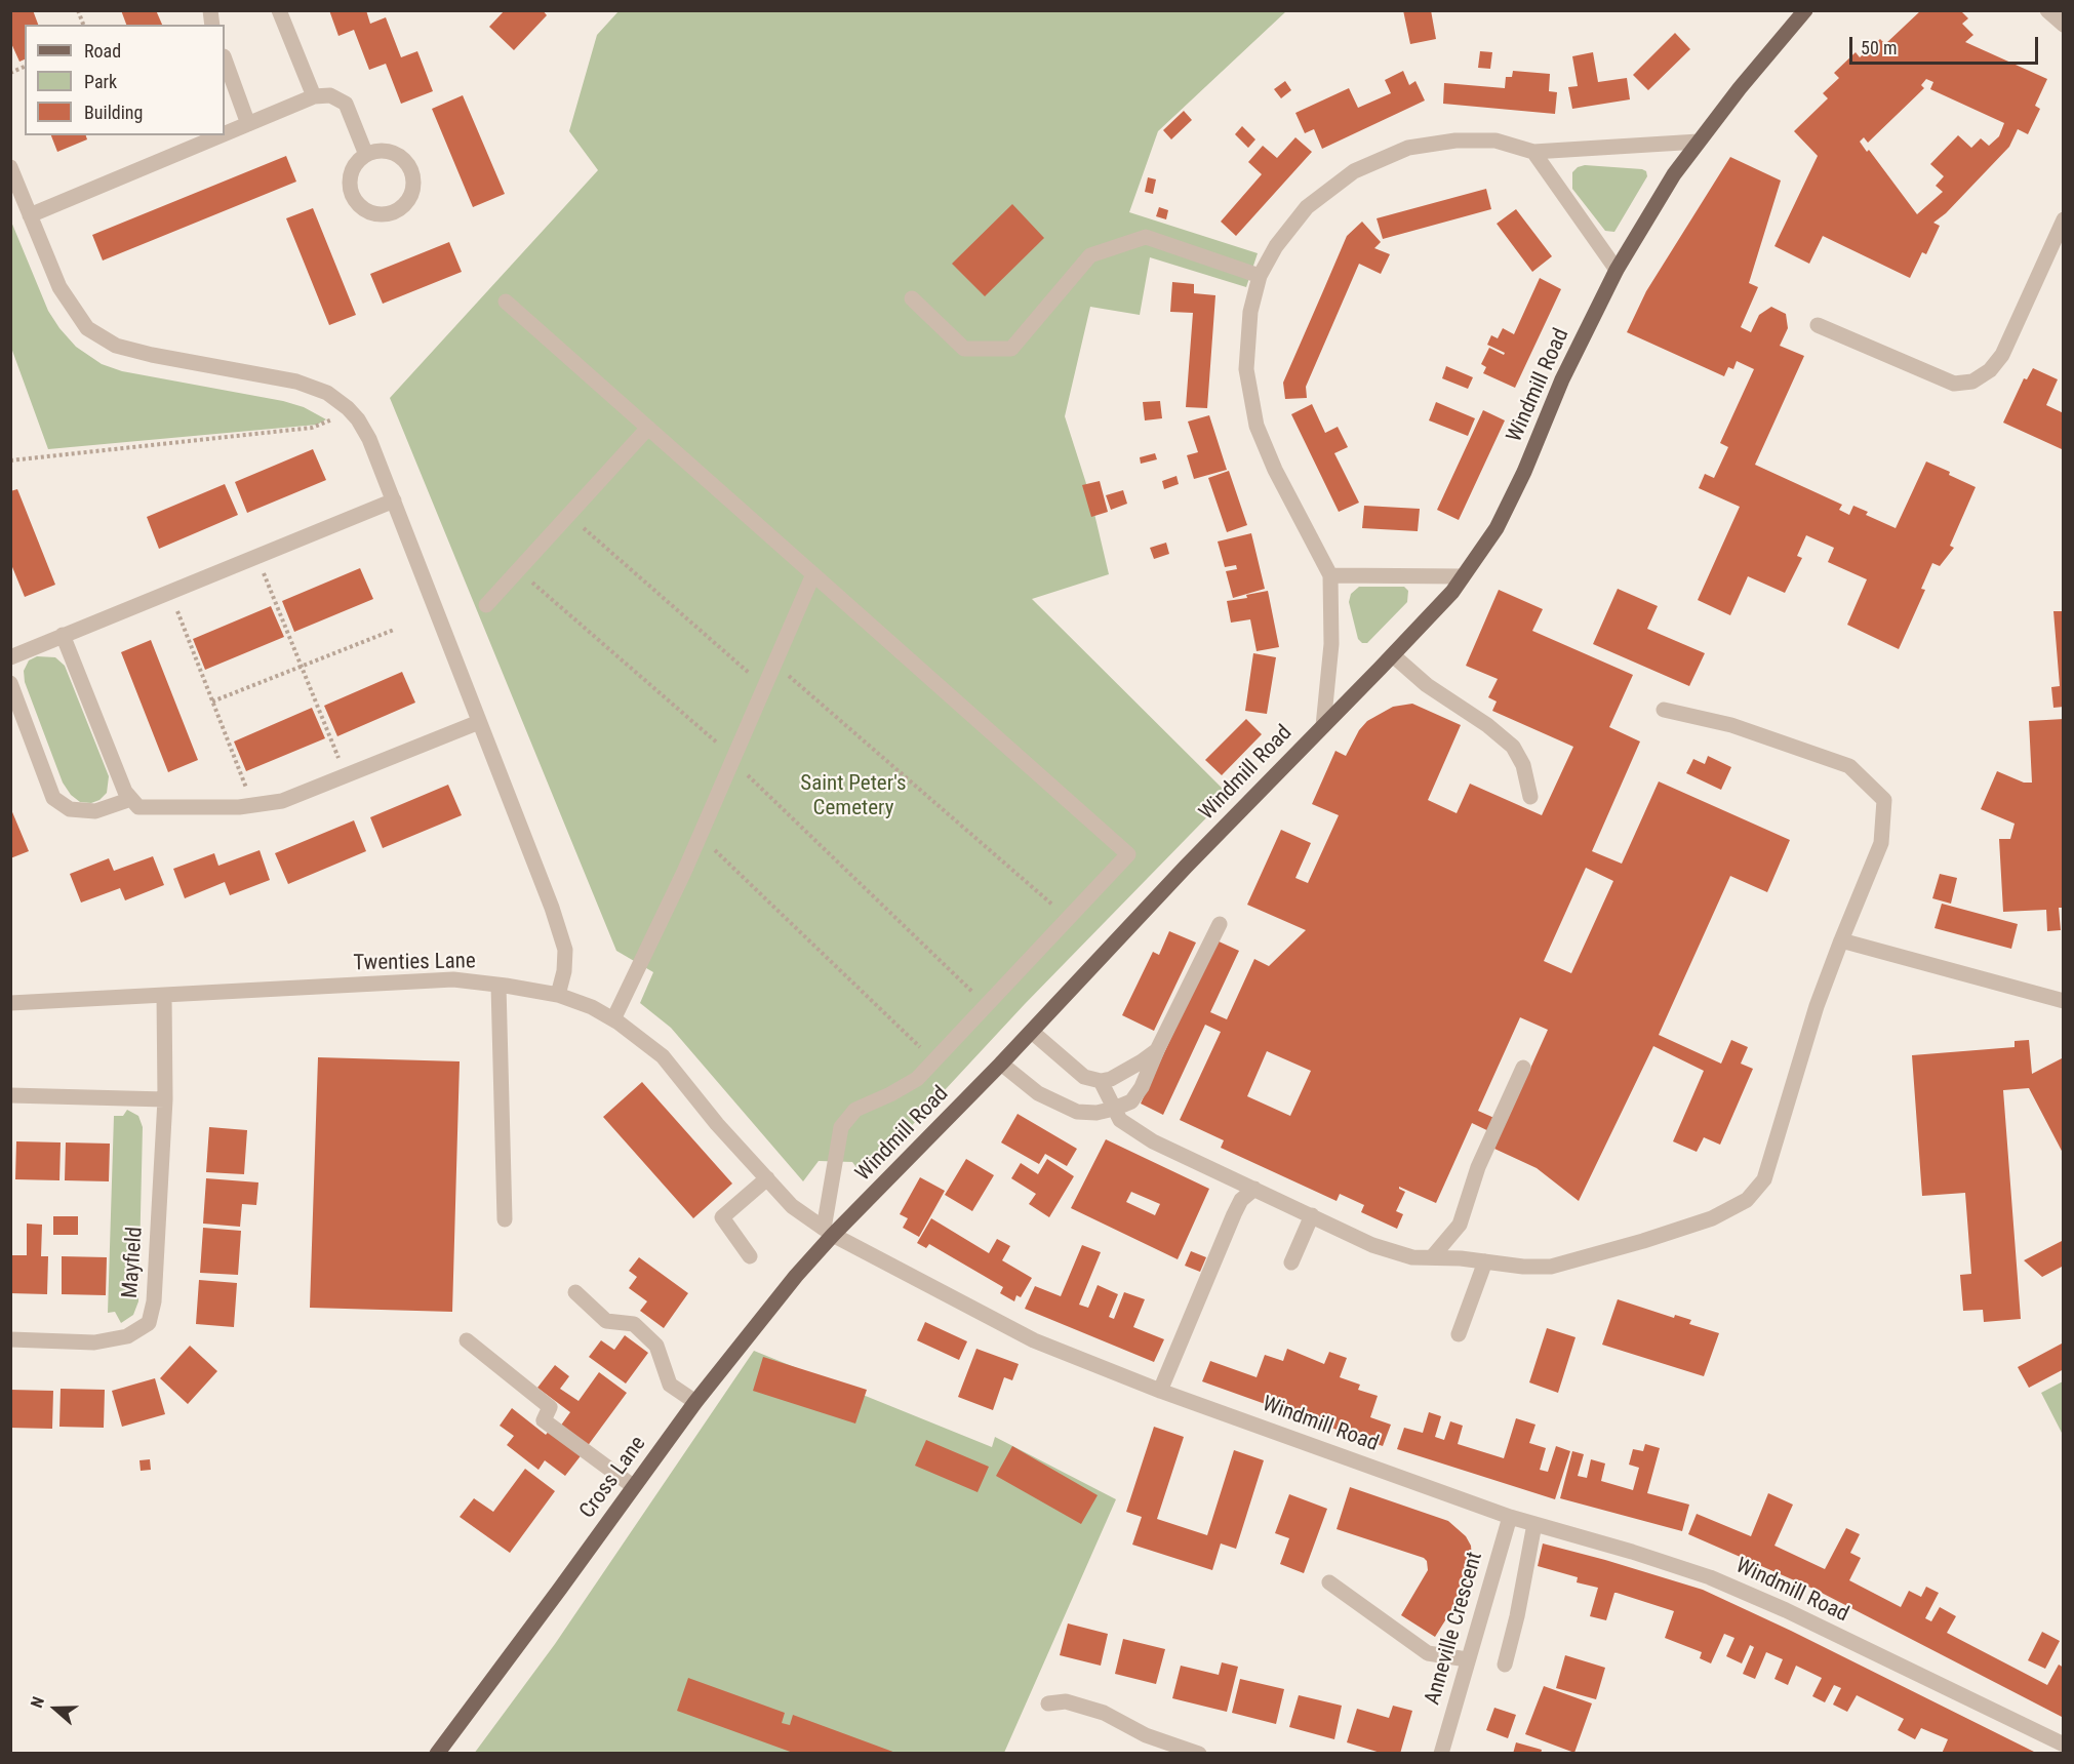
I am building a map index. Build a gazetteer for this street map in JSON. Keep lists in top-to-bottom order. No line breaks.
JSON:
{"streets":{"main road":["Windmill Road","Cross Lane"],"street":["Twenties Lane","Mayfield","Anneville Crescent"]},"crossings":[["Windmill Road","Twenties Lane"],["Windmill Road","Cross Lane"],["Windmill Road","Anneville Crescent"],["Twenties Lane","Mayfield"],["Twenties Lane","Cross Lane"]],"parks":["Saint Peter's Cemetery"],"legend":["Road","Park","Building"],"scale_bar":"50 m","north":"left"}
